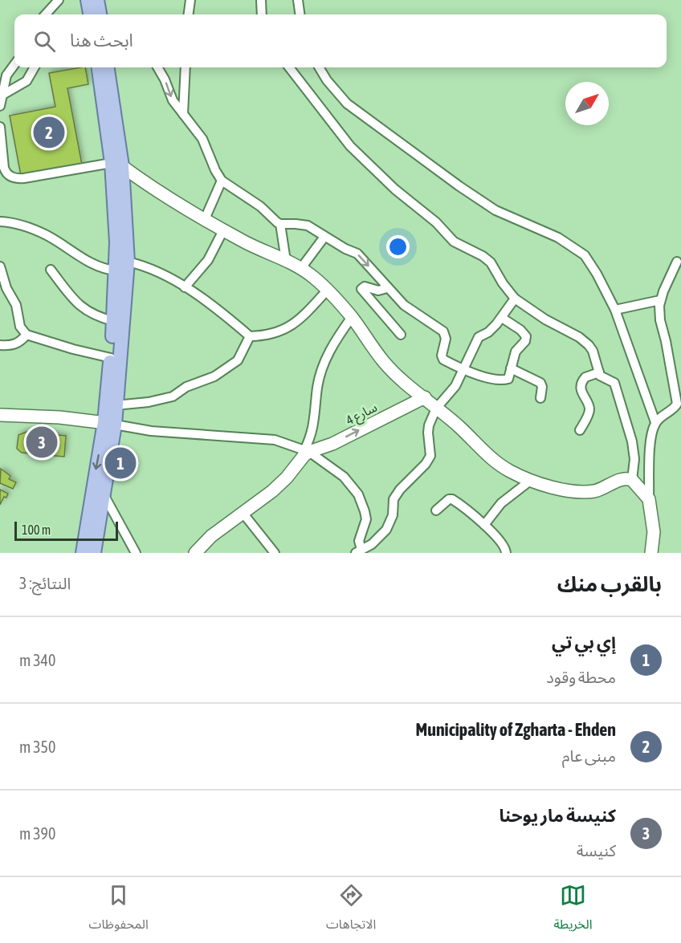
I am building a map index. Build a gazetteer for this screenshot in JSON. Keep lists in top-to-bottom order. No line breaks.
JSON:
{"streets":{"main road":["سارع 4"]},"one_way":["سارع 4"],"scale_bar":"100 m","north":"top right","page":{"search":"ابحث هنا","pins":["2","3","1"],"scale":"100 m","heading":["بالقرب منك","النتائج: 3"],"list":[{"mark":"1","name":"إي بي تي","note":"محطة وقود","value":"340 m"},{"mark":"2","name":"Municipality of Zgharta - Ehden","note":"مبنى عام","value":"350 m"},{"mark":"3","name":"كنيسة مار يوحنا","note":"كنيسة","value":"390 m"}],"nav":["الخريطة","الاتجاهات","المحفوظات"]}}
